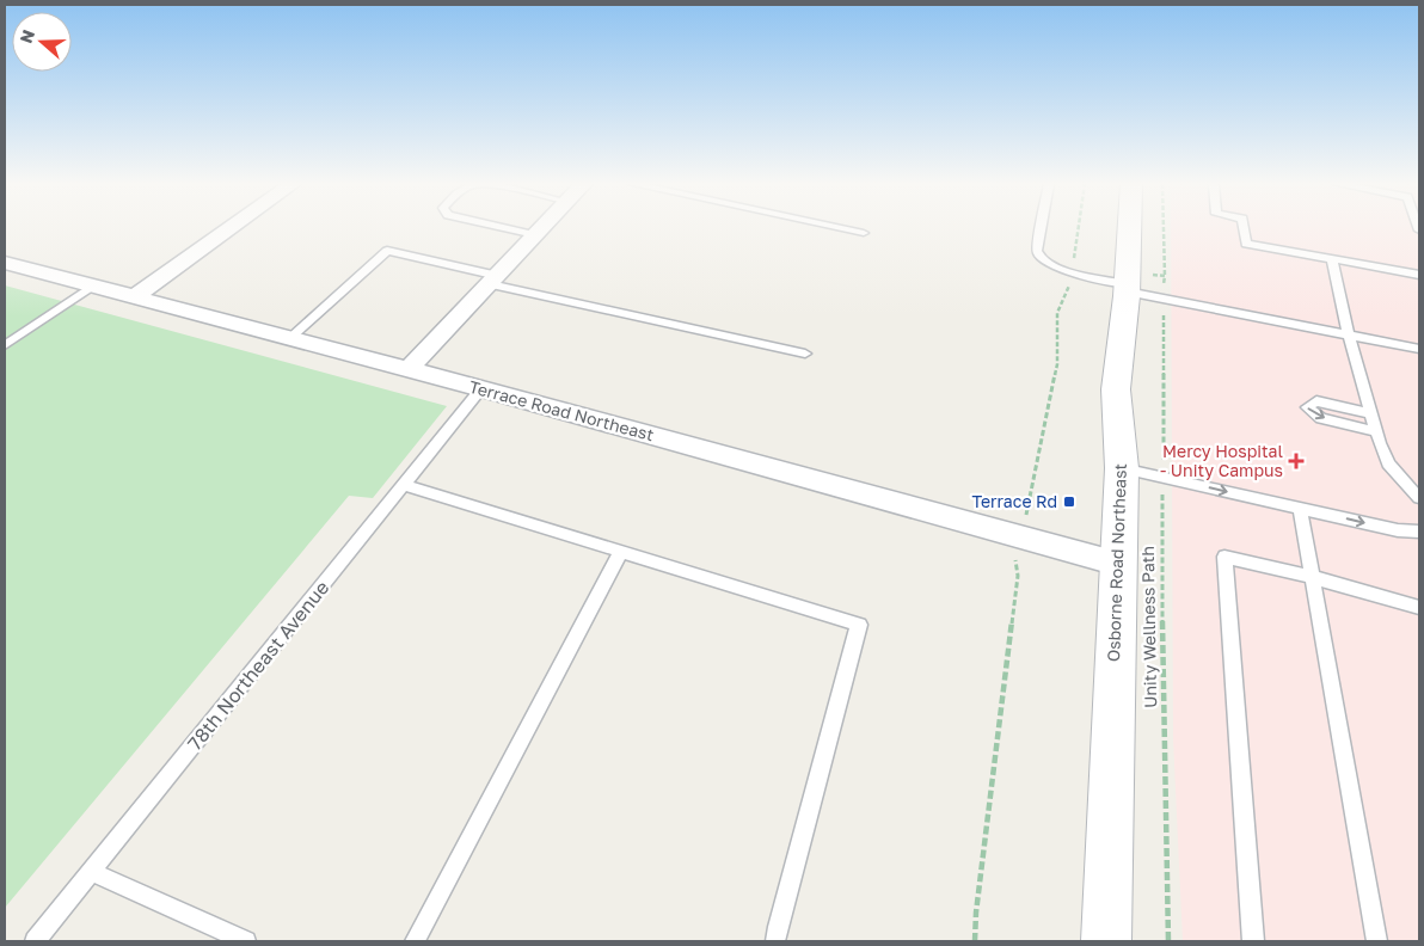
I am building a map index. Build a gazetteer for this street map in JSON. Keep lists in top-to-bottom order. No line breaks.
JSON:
{"streets":{"street":["Terrace Road Northeast","Osborne Road Northeast"],"lane":["78th Northeast Avenue"],"path":["Unity Wellness Path"]},"crossings":[["Terrace Road Northeast","Osborne Road Northeast"],["Terrace Road Northeast","78th Northeast Avenue"]],"places":{"health":["Mercy Hospital - Unity Campus"],"transit":["Terrace Rd"]},"north":"left"}
